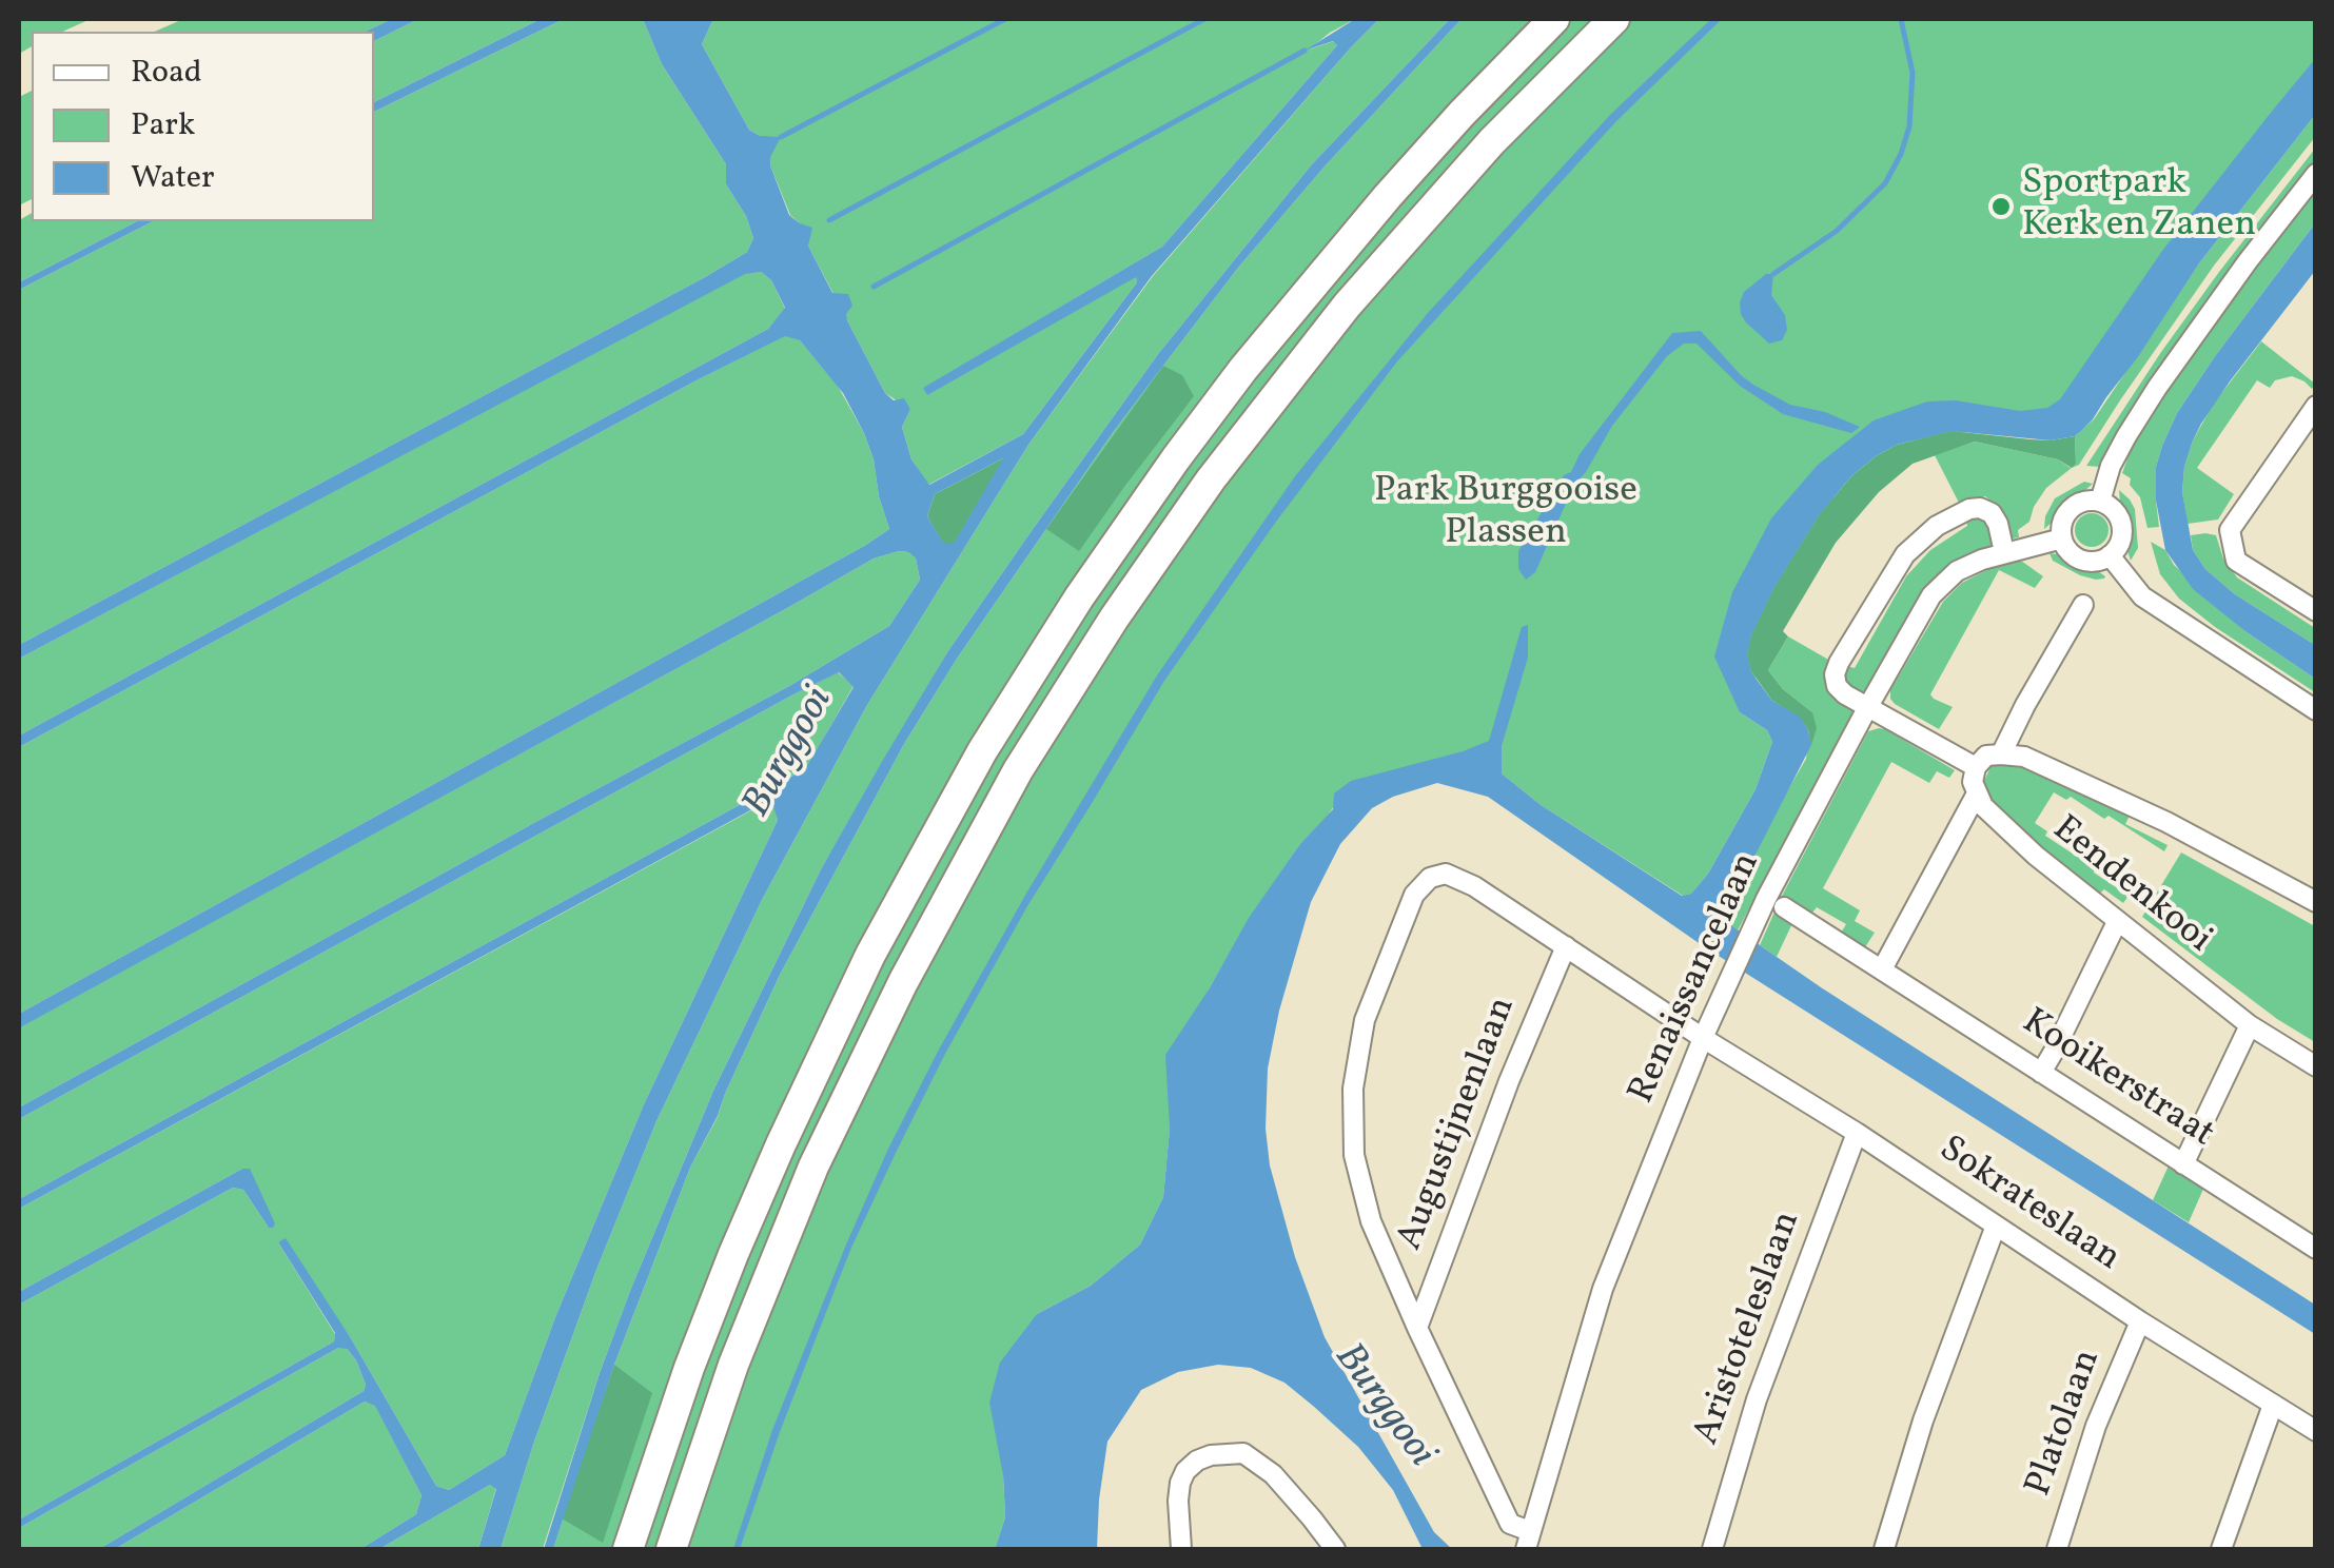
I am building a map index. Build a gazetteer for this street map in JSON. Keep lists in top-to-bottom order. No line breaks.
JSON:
{"streets":{"street":["Eendenkooi","Renaissancelaan","Kooikerstraat","Augustijnenlaan","Sokrateslaan","Aristoteleslaan","Platolaan"]},"crossings":[["Renaissancelaan","Augustijnenlaan"],["Renaissancelaan","Sokrateslaan"],["Augustijnenlaan","Sokrateslaan"],["Sokrateslaan","Aristoteleslaan"],["Sokrateslaan","Platolaan"]],"water":["Burggooi"],"parks":["Park Burggooise Plassen"],"places":["Sportpark Kerk en Zanen"],"legend":["Road","Park","Water"]}
